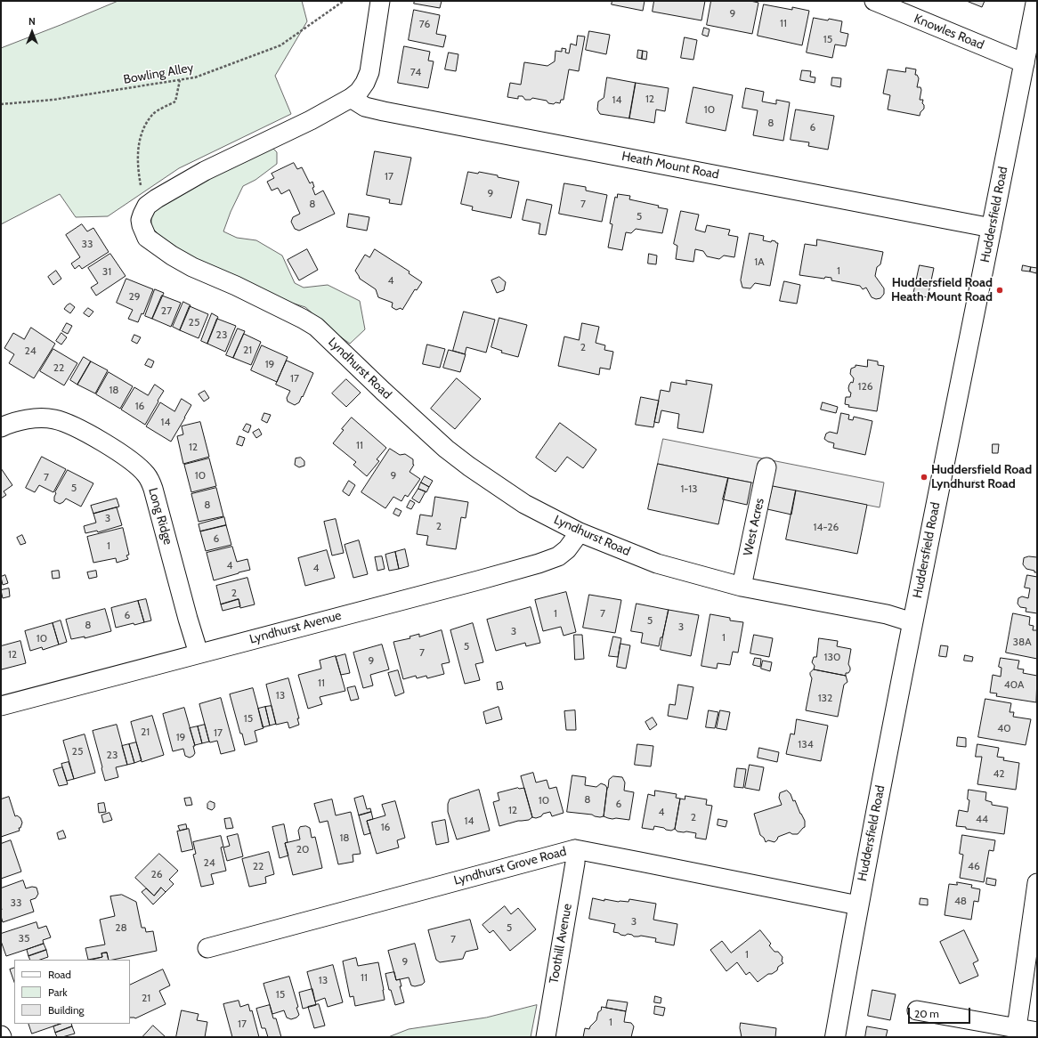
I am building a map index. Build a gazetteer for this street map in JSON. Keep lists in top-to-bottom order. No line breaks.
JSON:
{"streets":{"main road":["Huddersfield Road"],"street":["Knowles Road","Heath Mount Road","Lyndhurst Road","Long Ridge","West Acres","Lyndhurst Avenue","Lyndhurst Grove Road","Toothill Avenue"],"path":["Bowling Alley"]},"crossings":[["Knowles Road","Huddersfield Road"],["Heath Mount Road","Huddersfield Road"],["Huddersfield Road","Lyndhurst Road"],["Huddersfield Road","Lyndhurst Grove Road"],["Lyndhurst Road","West Acres"],["Lyndhurst Road","Lyndhurst Avenue"],["Long Ridge","Lyndhurst Avenue"],["Lyndhurst Grove Road","Toothill Avenue"]],"places":["Huddersfield Road Heath Mount Road","Huddersfield Road Lyndhurst Road"],"house_numbers":["9","11","76","15","74","12","14","10","8","6","17","9","8","7","5","33","1A","1","31","4","29","27","25","23","2","21","24","19","22","17","126","18","16","14","11","12","10","9","7","5","1-13","8","3","2","14-26","6","1","4","4","2","1","7","6","5","8","3","3","1","10","38A","5","7","12","130","9","11","40A","13","132","15","40","21","17","19","134","25","23","42","8","10","6","12","4","2","44","14","16","18","20","24","22","46","26","48","33","3","28","5","35","7","1","9","11","13","15","21","1","17"],"legend":["Road","Park","Building"],"scale_bar":"20 m","north":"top"}
